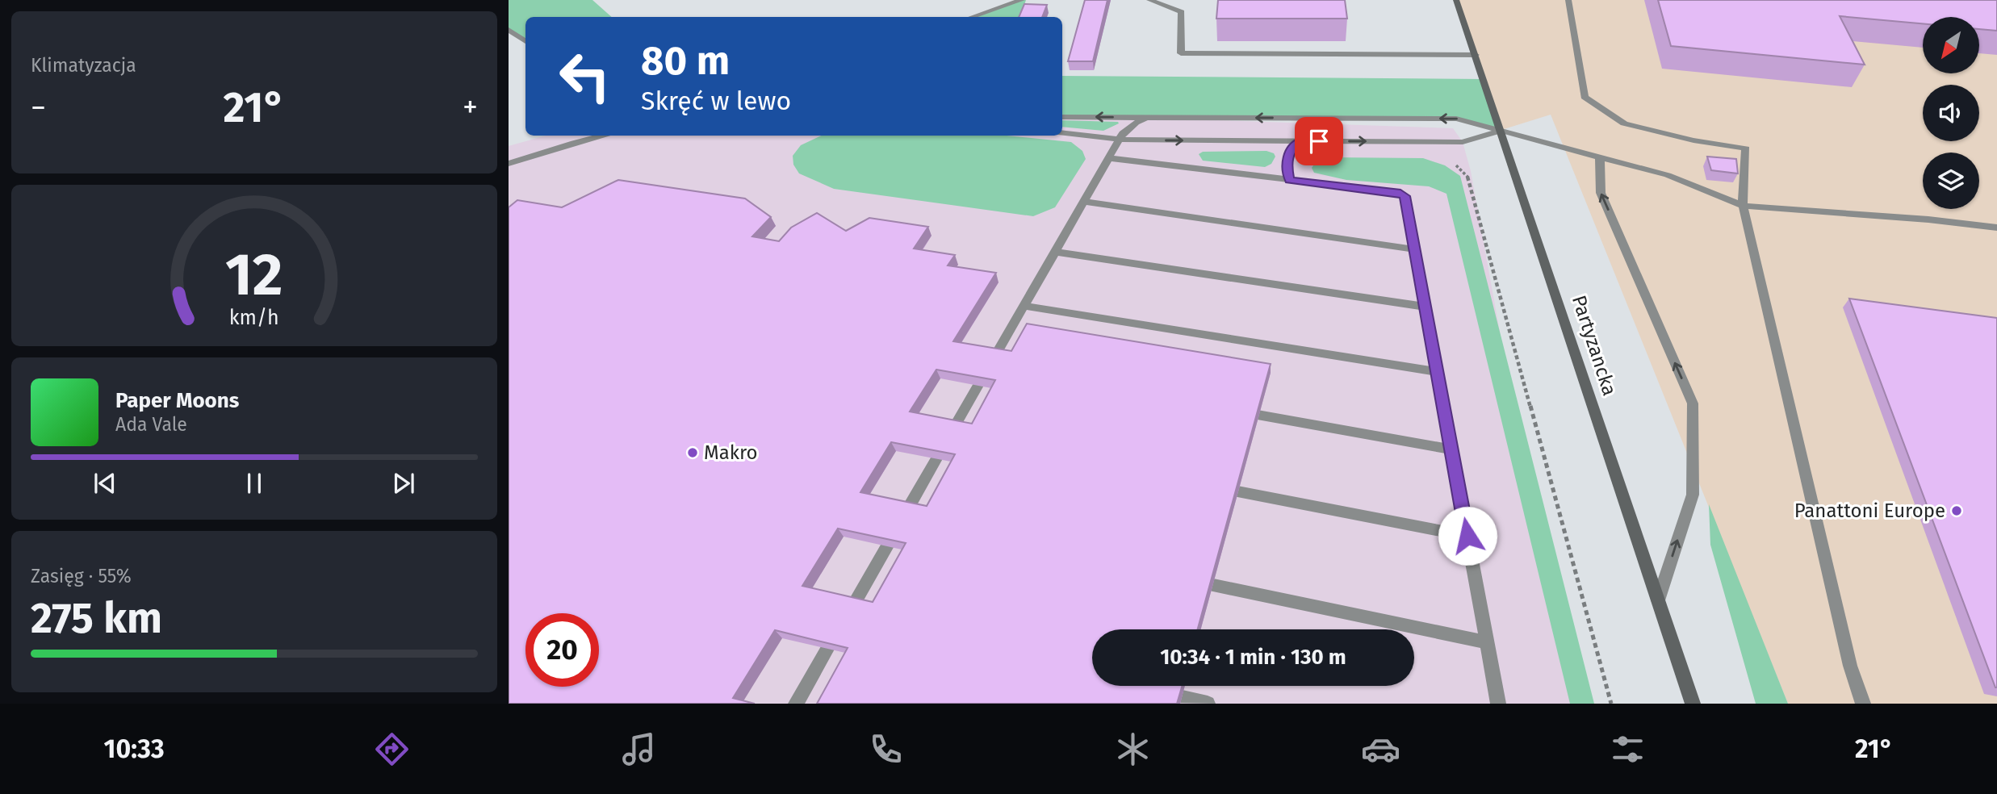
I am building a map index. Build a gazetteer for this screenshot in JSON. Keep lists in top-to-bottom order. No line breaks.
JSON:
{"streets":{"main road":["Partyzancka"]},"places":["Makro","Panattoni Europe"],"north":"bottom left","page":{"tile":["Klimatyzacja",["Zasięg · 55%","275 km"]],"turn":["80 m","Skręć w lewo"],"heat":["−","21°","+"],"song":["Paper Moons","Ada Vale"],"limit":"20","trip":"10:34 · 1 min · 130 m","tabs":["10:33","21°"],"gauge":["12","km/h"]}}
